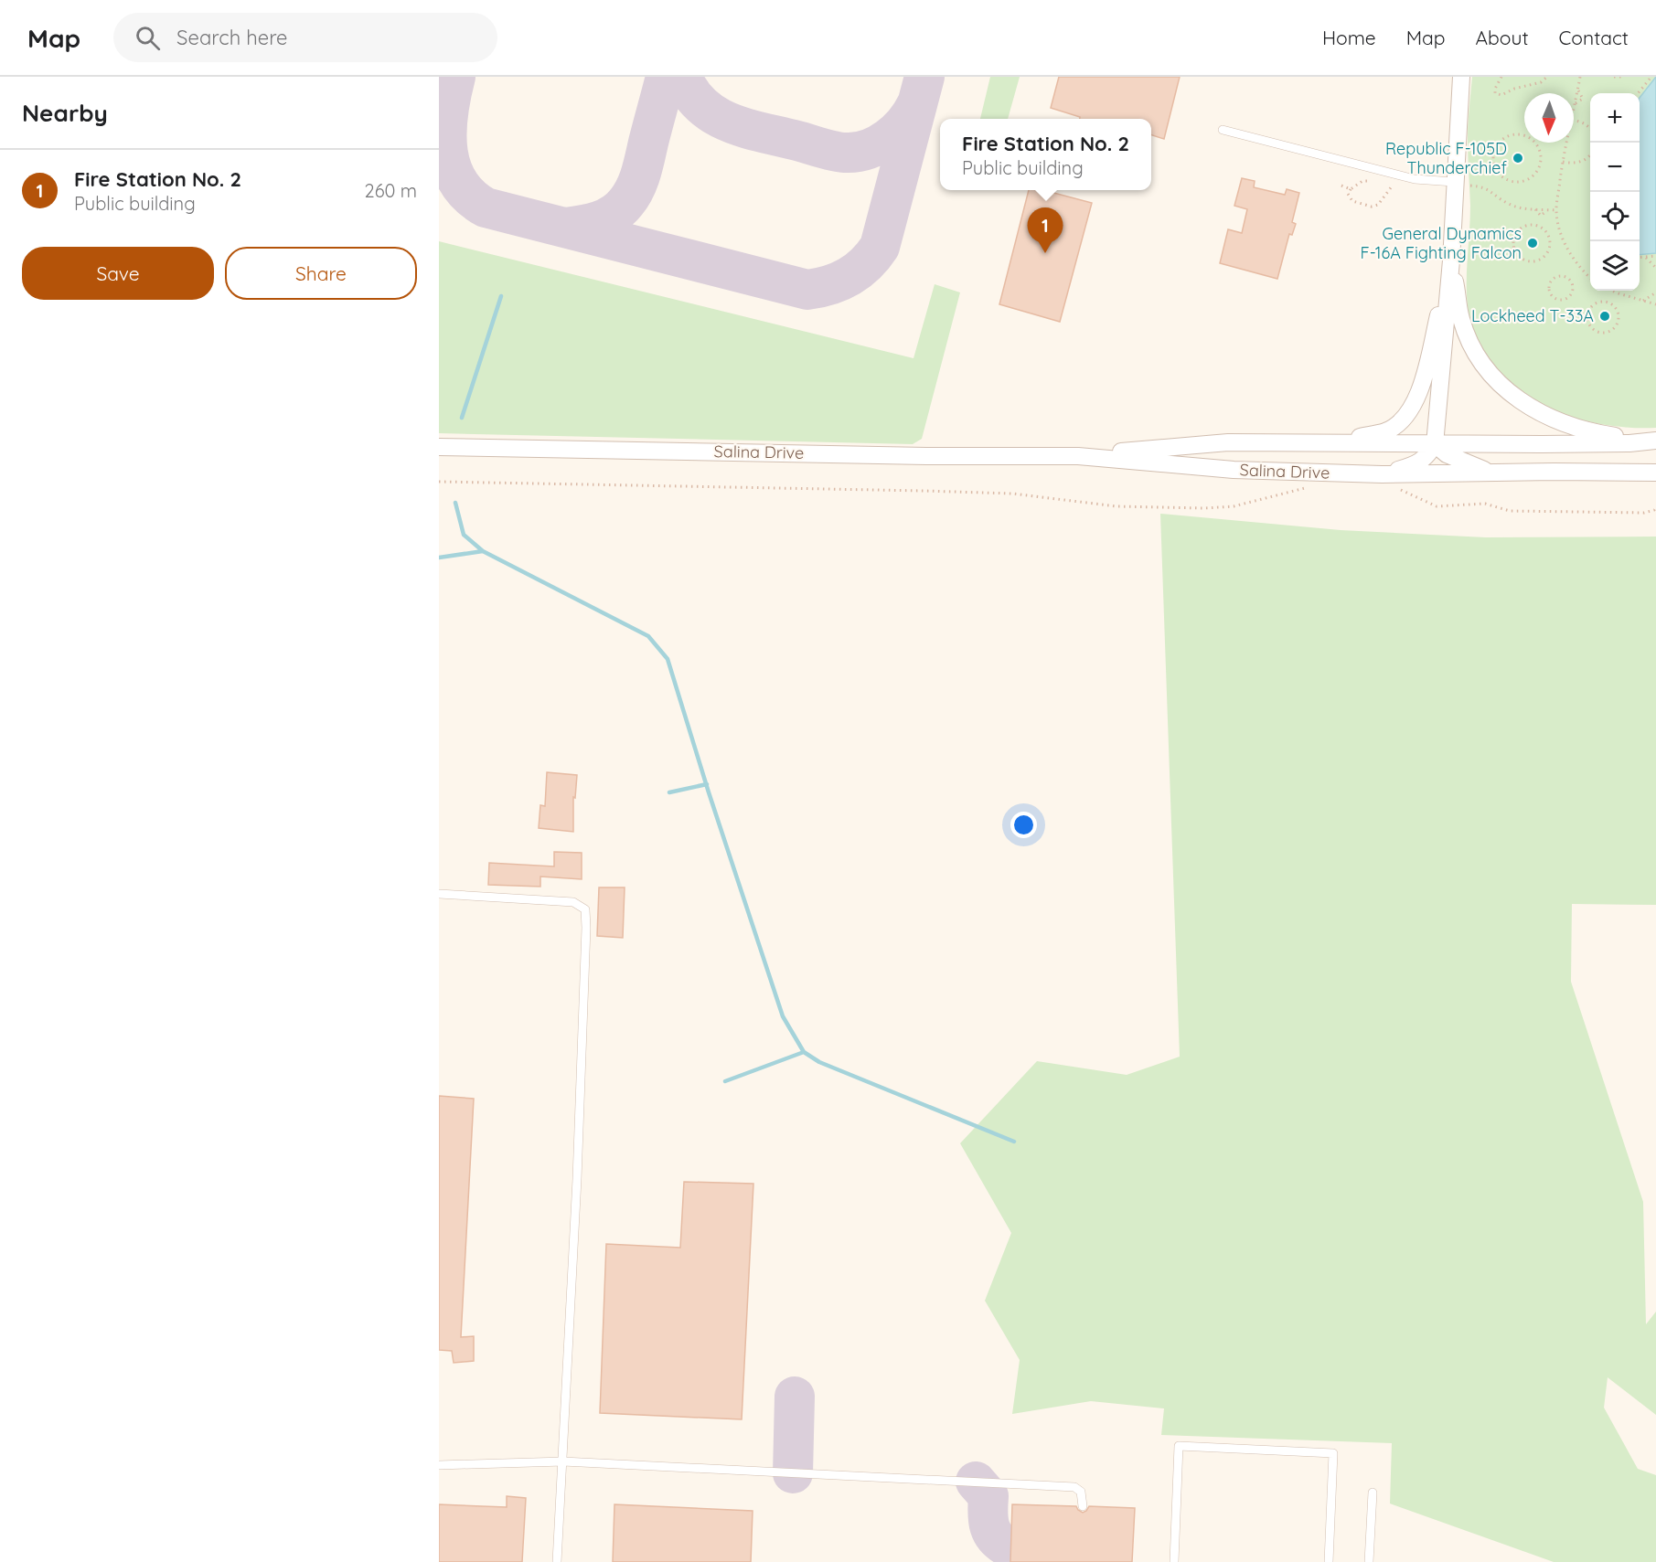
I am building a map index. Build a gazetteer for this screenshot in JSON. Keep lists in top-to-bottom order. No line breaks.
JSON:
{"streets":{"street":["Salina Drive"]},"places":["Republic F-105D Thunderchief","General Dynamics F-16A Fighting Falcon","Lockheed T-33A"],"north":"bottom","page":{"header":"Map","search":"Search here","nav":["Home","Map","About","Contact"],"heading":"Nearby","map_buttons":["+","−"],"popup":["Fire Station No. 2","Public building"],"list":[{"mark":"1","name":"Fire Station No. 2","note":"Public building","value":"260 m"}],"pins":"1","buttons":["Save","Share"]}}
